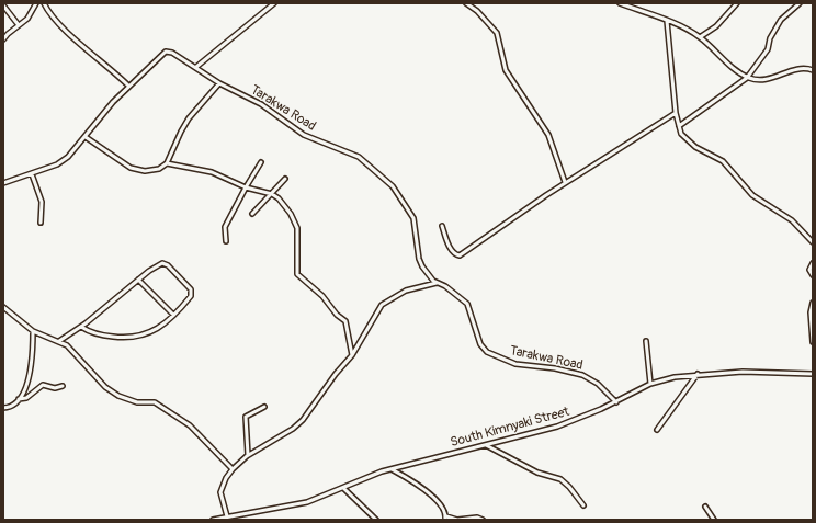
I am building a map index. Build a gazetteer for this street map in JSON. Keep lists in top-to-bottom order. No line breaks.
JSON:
{"streets":{"street":["Tarakwa Road","South Kimnyaki Street"]},"crossings":[["Tarakwa Road","South Kimnyaki Street"]]}
